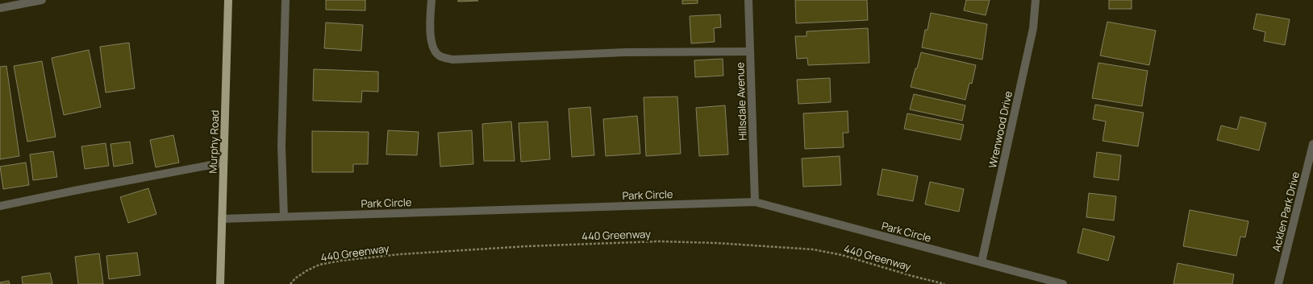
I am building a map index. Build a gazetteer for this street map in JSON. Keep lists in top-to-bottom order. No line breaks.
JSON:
{"streets":{"main road":["Murphy Road"],"street":["Hillsdale Avenue","Wrenwood Drive","Park Circle","Acklen Park Drive"],"path":["440 Greenway"]},"crossings":[["Hillsdale Avenue","Park Circle"],["Wrenwood Drive","Park Circle"],["Murphy Road","Park Circle"]]}
